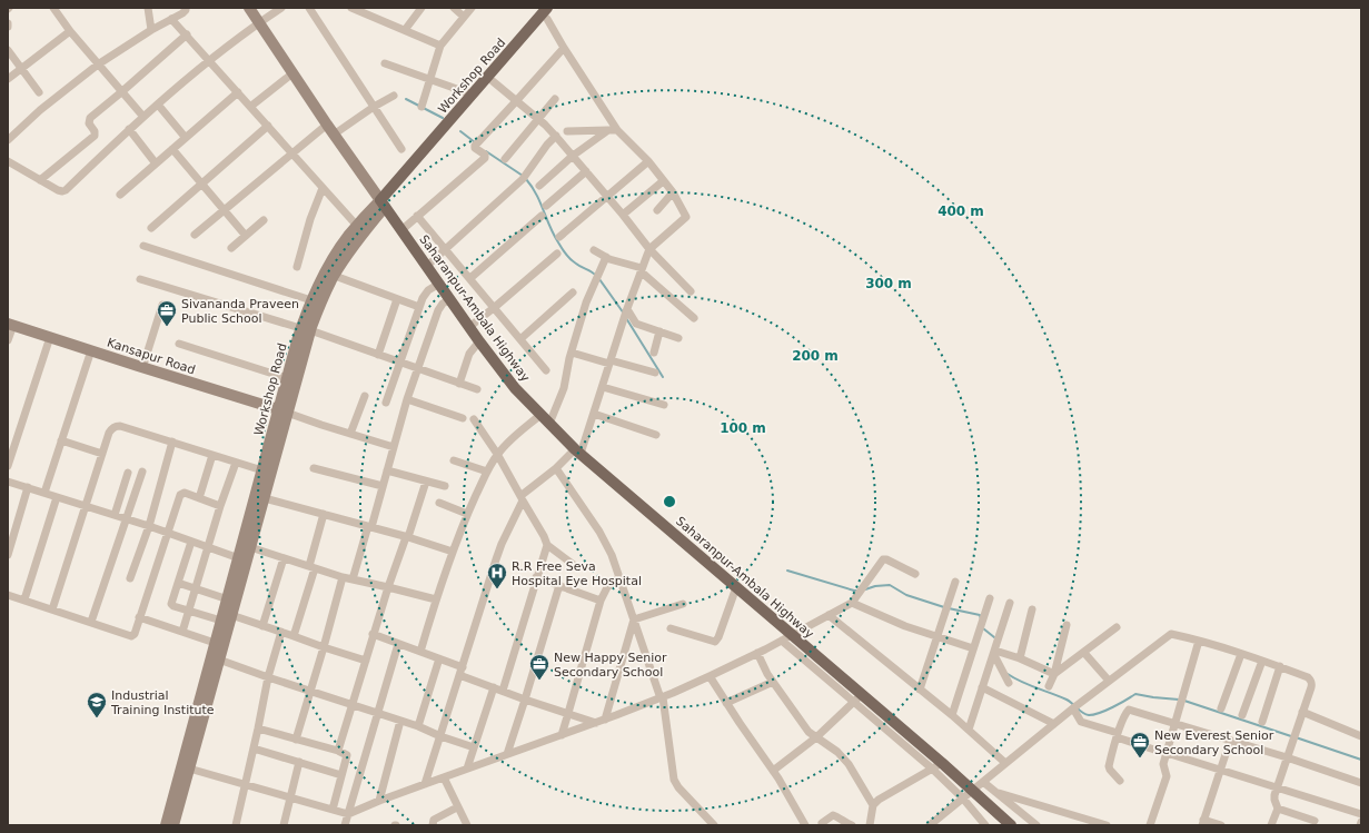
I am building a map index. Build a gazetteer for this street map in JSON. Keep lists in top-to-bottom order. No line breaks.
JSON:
{"streets":{"main road":["Workshop Road","Saharanpur-Ambala Highway","Kansapur Road"]},"crossings":[["Workshop Road","Saharanpur-Ambala Highway"],["Workshop Road","Kansapur Road"]],"places":{"office":["Sivananda Praveen Public School","New Happy Senior Secondary School","New Everest Senior Secondary School"],"hospital":["R.R Free Seva Hospital Eye Hospital"],"school or university":["Industrial Training Institute"]},"rings":["400 m","300 m","200 m","100 m"]}
